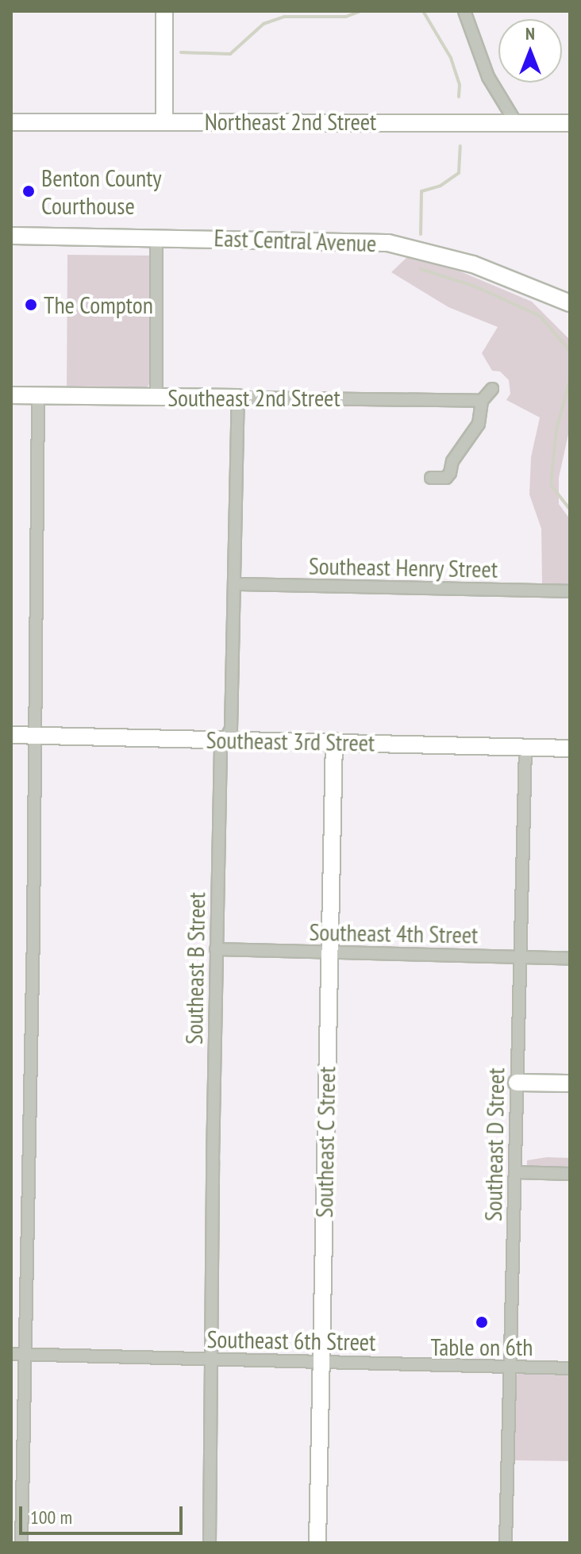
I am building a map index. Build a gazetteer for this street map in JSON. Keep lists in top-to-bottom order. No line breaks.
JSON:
{"streets":{"street":["Northeast 2nd Street","East Central Avenue","Southeast 2nd Street","Southeast Henry Street","Southeast 3rd Street","Southeast 4th Street","Southeast B Street","Southeast C Street","Southeast D Street","Southeast 6th Street"]},"crossings":[["Southeast 2nd Street","Southeast B Street"],["Southeast Henry Street","Southeast B Street"],["Southeast 3rd Street","Southeast B Street"],["Southeast 3rd Street","Southeast C Street"],["Southeast 3rd Street","Southeast D Street"],["Southeast 4th Street","Southeast B Street"],["Southeast 4th Street","Southeast C Street"],["Southeast 4th Street","Southeast D Street"],["Southeast B Street","Southeast 6th Street"],["Southeast C Street","Southeast 6th Street"],["Southeast D Street","Southeast 6th Street"]],"places":["Benton County Courthouse","The Compton","Table on 6th"],"scale_bar":"100 m","north":"top"}
